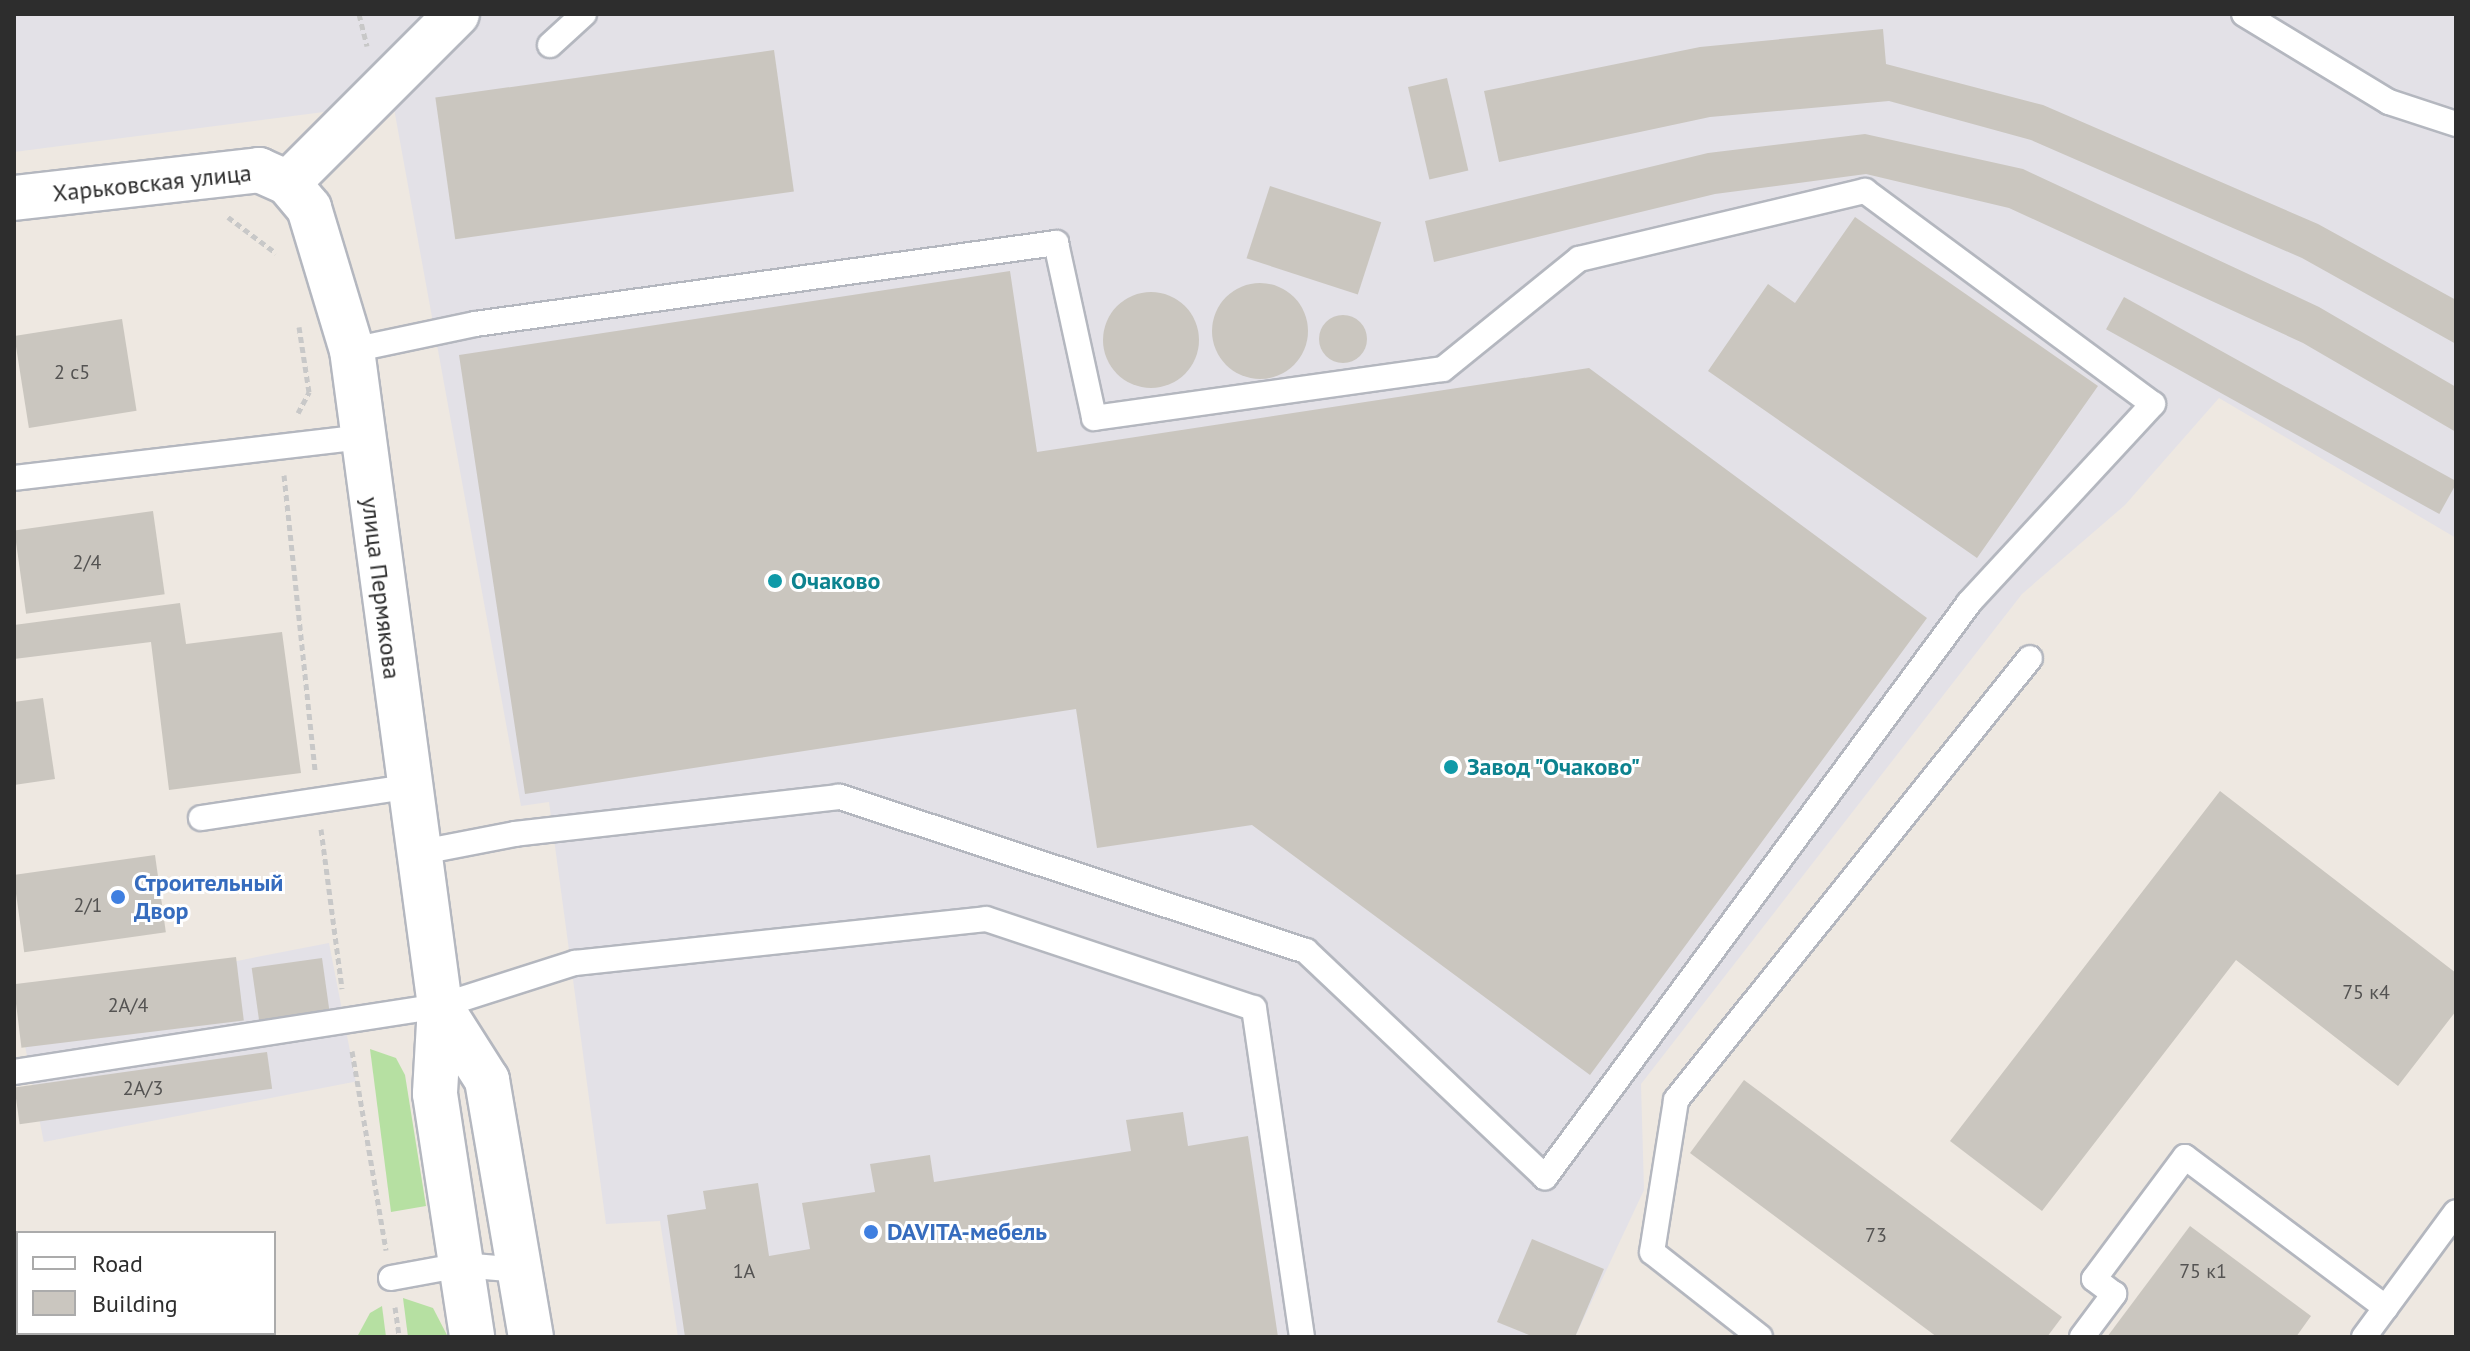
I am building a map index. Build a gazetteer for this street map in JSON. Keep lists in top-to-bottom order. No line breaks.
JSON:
{"streets":{"street":["Харьковская улица","улица Пермякова"]},"crossings":[["Харьковская улица","улица Пермякова"]],"places":["Очаково","Завод \"Очаково\"","Строительный Двор","DAVITA-мебель"],"house_numbers":["2 с5","2/4","2/1","75 к4","2А/4","2А/3","73","1А","75 к1"],"legend":["Road","Building"]}
